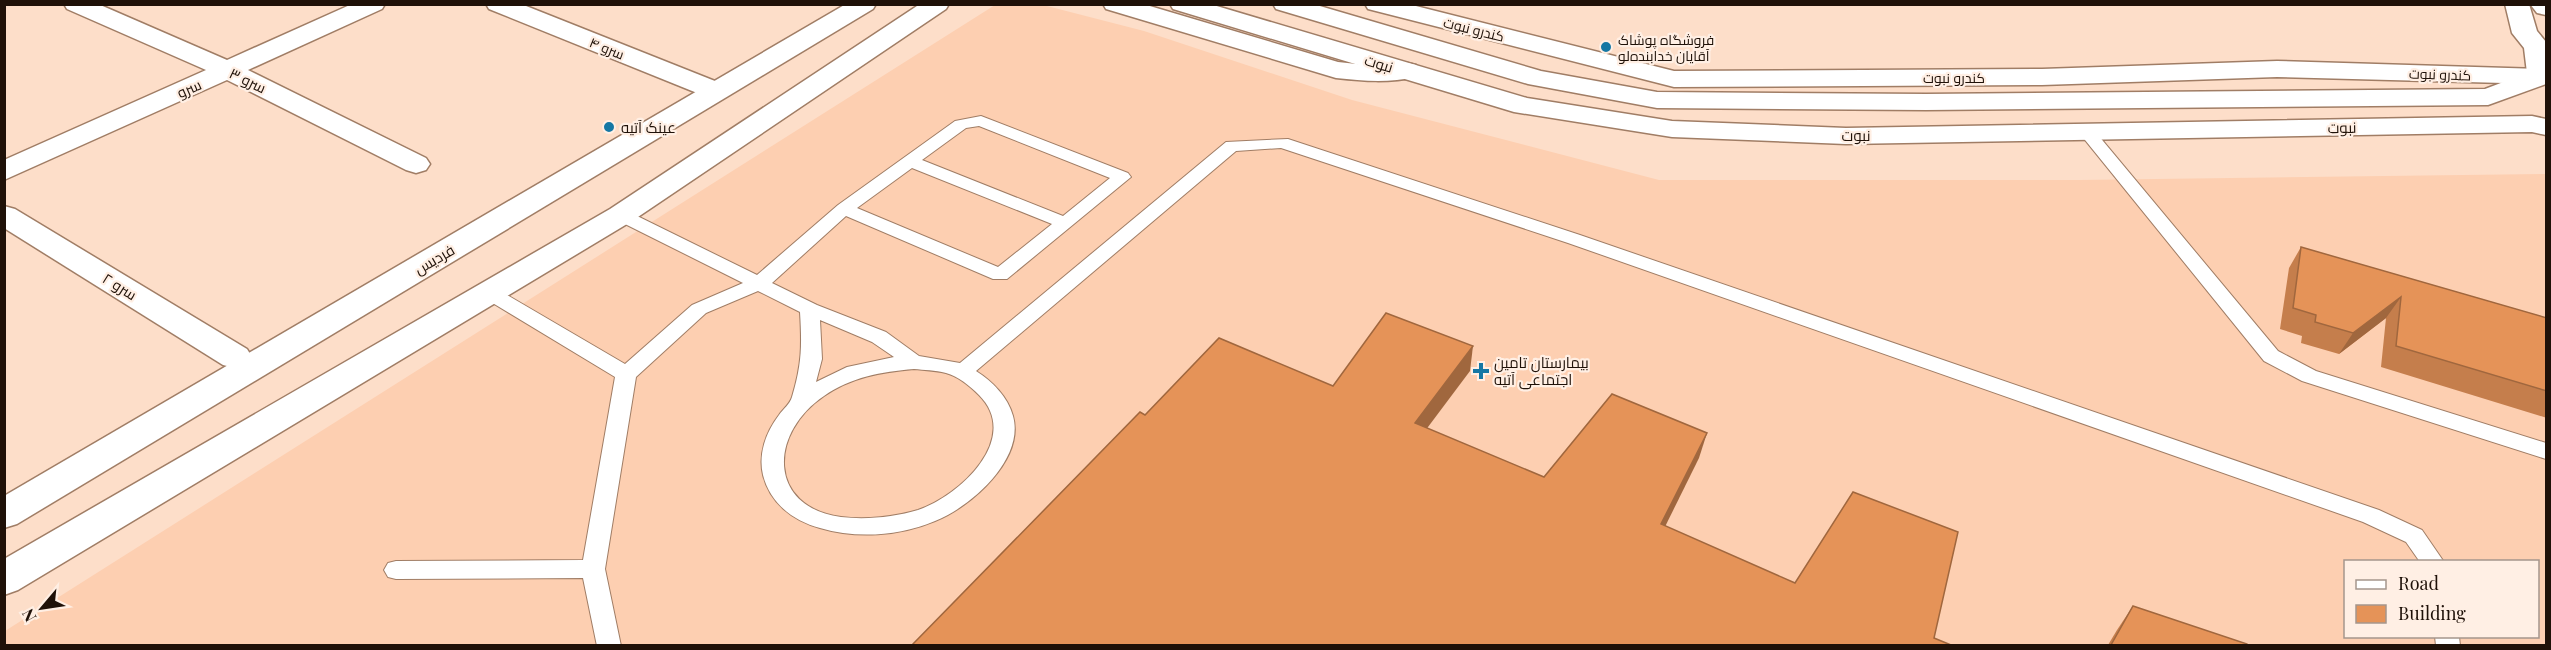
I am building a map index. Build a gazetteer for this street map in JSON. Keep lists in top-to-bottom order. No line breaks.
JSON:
{"streets":{"main road":["کندرو نبوت","سرو ۴","نبوت","سرو ۳","سرو","فردیس","سرو ۲"]},"crossings":[["کندرو نبوت","نبوت"],["سرو ۴","فردیس"],["سرو ۳","سرو"]],"places":{"other":["فروشگاه پوشاک آقایان خدابنده‌لو","عینک آتیه"],"health":["بیمارستان تامین اجتماعی آتیه"]},"legend":["Road","Building"],"north":"bottom left"}
